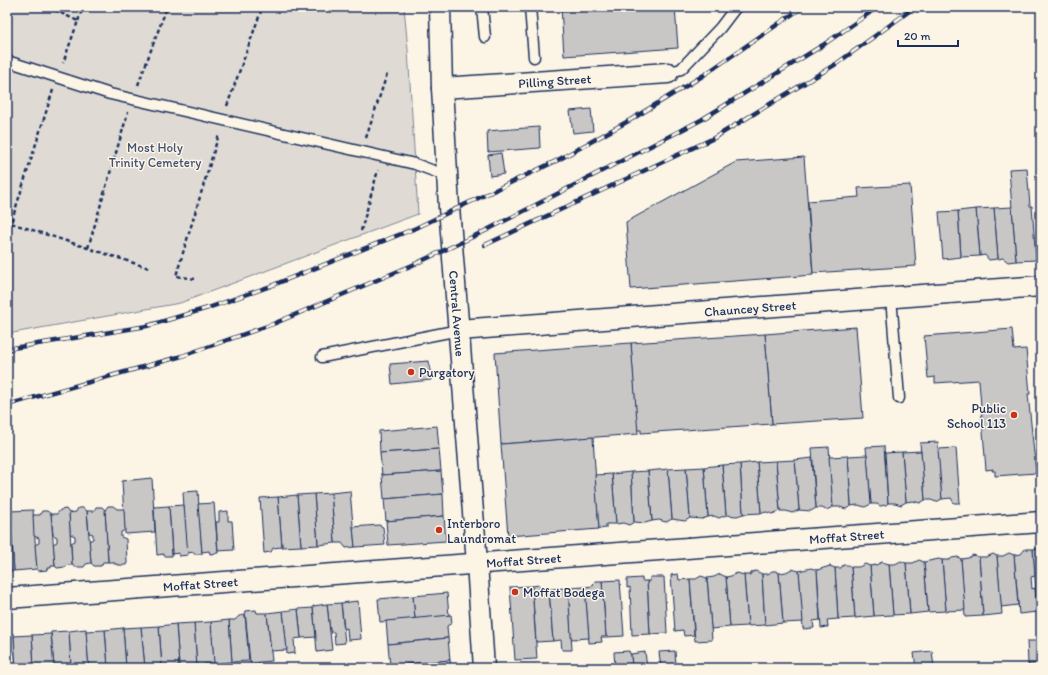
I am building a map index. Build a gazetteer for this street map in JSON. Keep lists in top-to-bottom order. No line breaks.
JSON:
{"streets":{"street":["Pilling Street","Chauncey Street","Central Avenue","Moffat Street"]},"crossings":[["Pilling Street","Central Avenue"],["Chauncey Street","Central Avenue"],["Central Avenue","Moffat Street"]],"parks":["Most Holy Trinity Cemetery"],"places":["Purgatory","Public School 113","Interboro Laundromat","Moffat Bodega"],"scale_bar":"20 m"}
